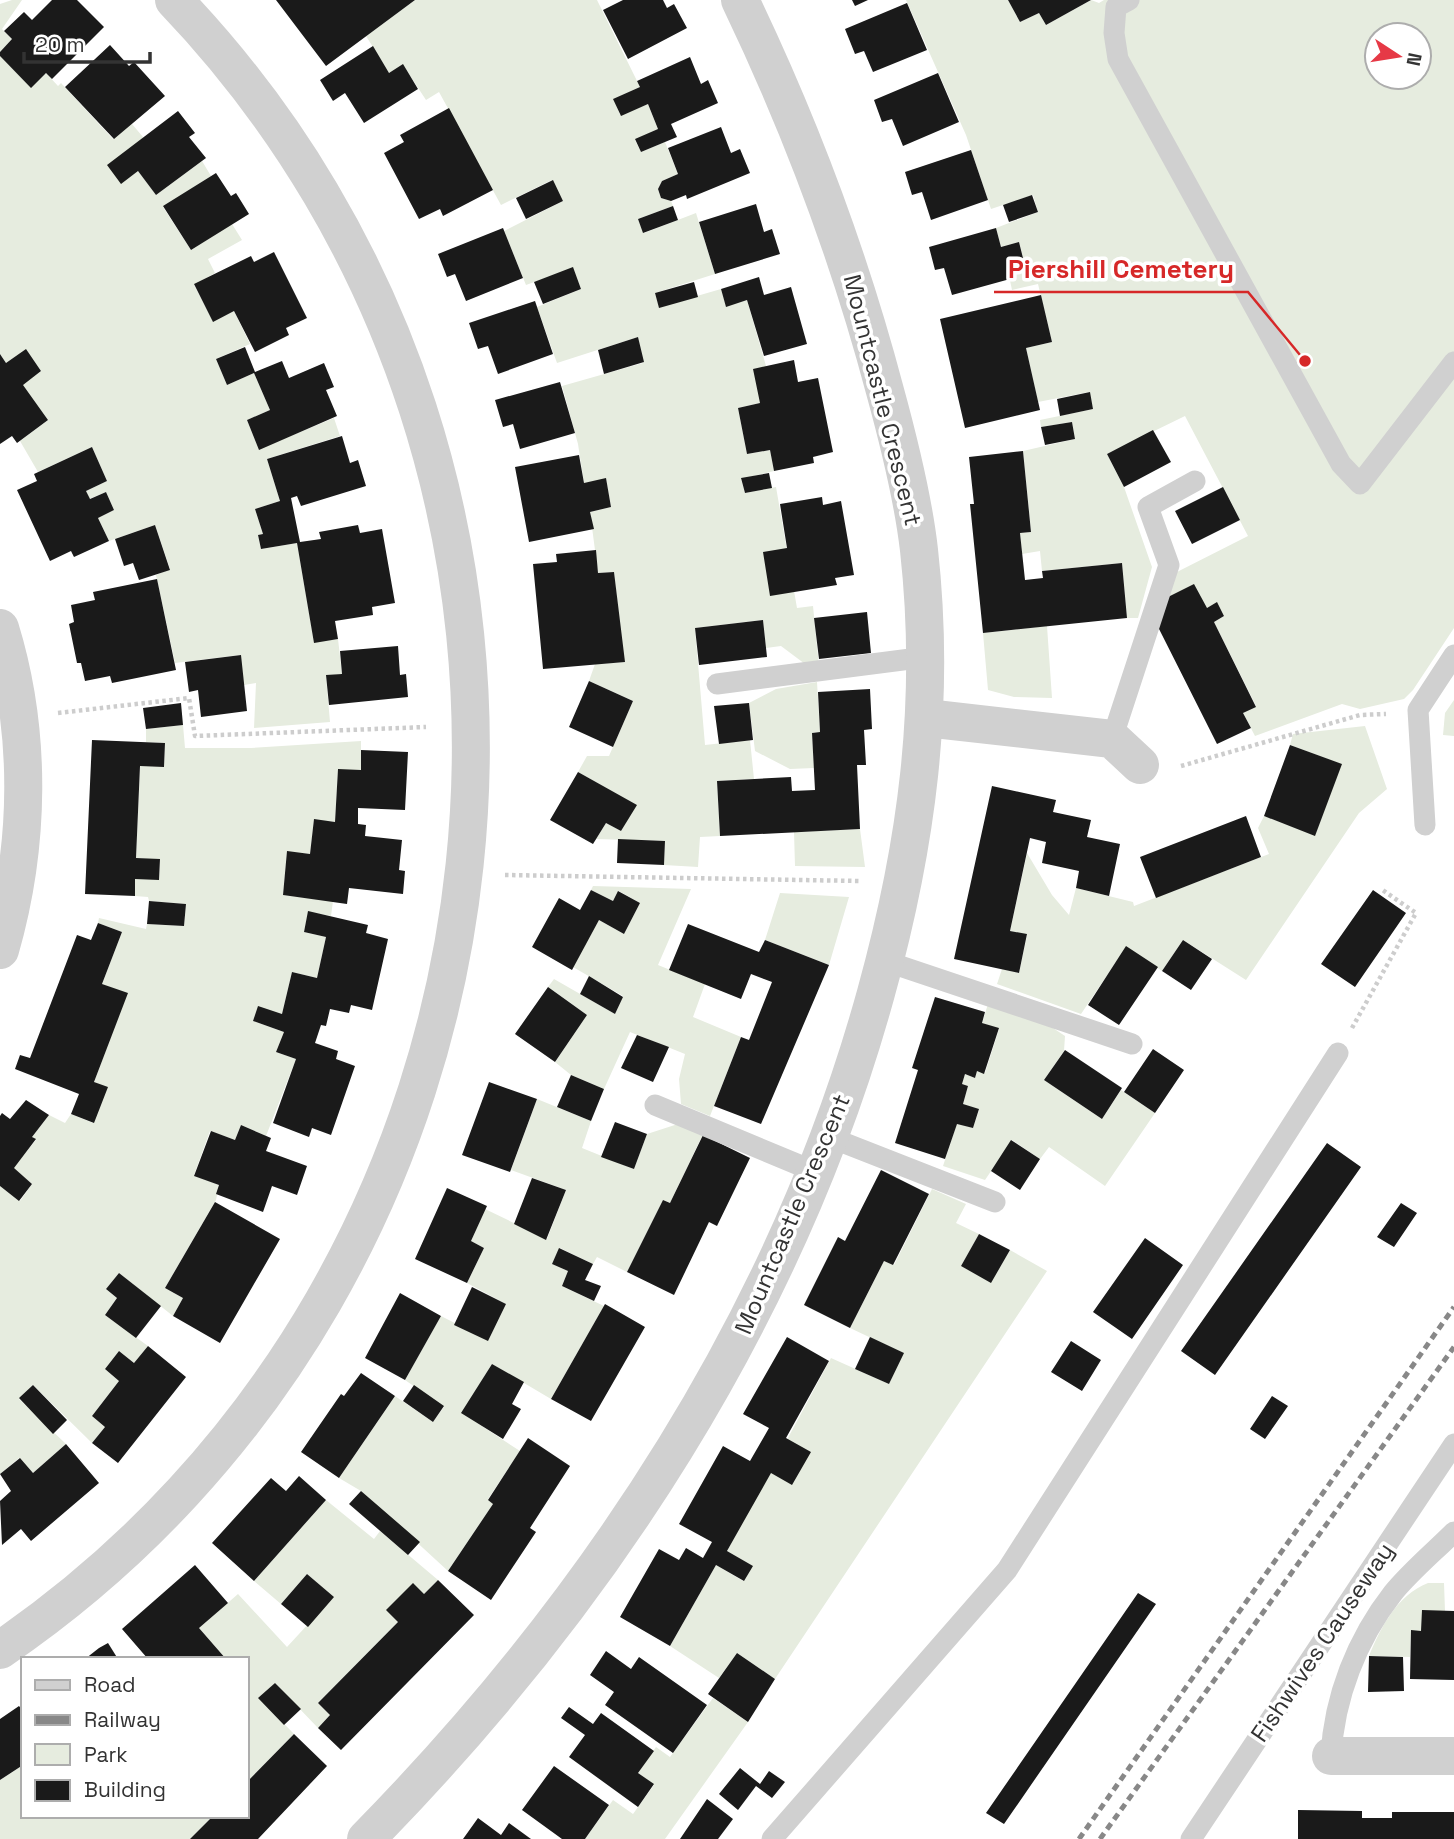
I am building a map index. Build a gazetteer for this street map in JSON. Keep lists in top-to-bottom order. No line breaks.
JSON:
{"streets":{"street":["Mountcastle Crescent"],"lane":["Fishwives Causeway"]},"places":["Piershill Cemetery"],"legend":["Road","Railway","Park","Building"],"scale_bar":"20 m","north":"right"}
